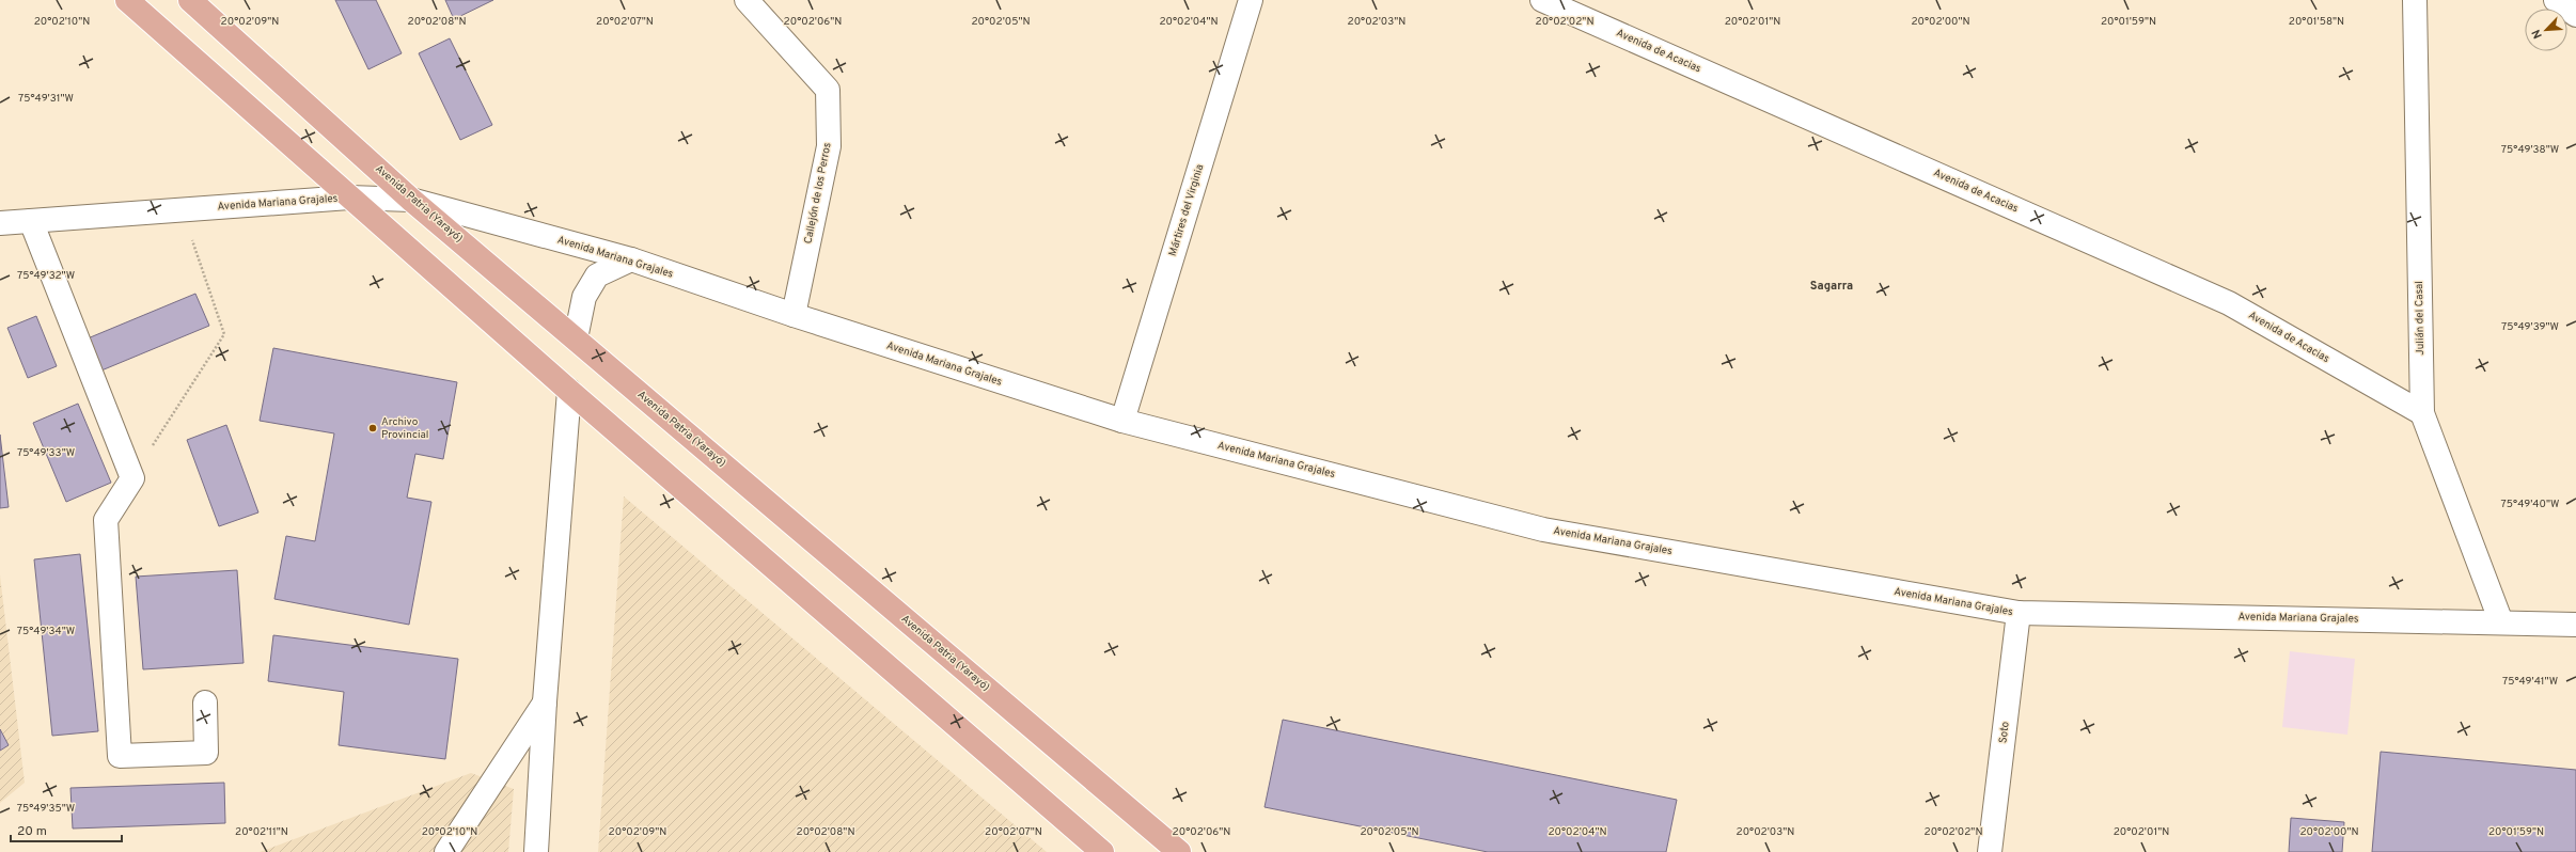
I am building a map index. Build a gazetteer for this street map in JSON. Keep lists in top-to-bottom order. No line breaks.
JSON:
{"streets":{"main road":["Avenida Patria (Yarayó)"],"street":["Avenida de Acacias","Callejón de los Perros","Avenida Mariana Grajales","Mártires del Virginia","Julián del Casal","Soto"]},"crossings":[["Avenida de Acacias","Julián del Casal"],["Callejón de los Perros","Avenida Mariana Grajales"],["Avenida Mariana Grajales","Avenida Patria (Yarayó)"],["Avenida Mariana Grajales","Mártires del Virginia"],["Avenida Mariana Grajales","Julián del Casal"],["Avenida Mariana Grajales","Soto"]],"districts":["Sagarra"],"places":["Archivo Provincial"],"scale_bar":"20 m","north":"bottom left","coordinates":["20°02'10\"N","20°02'09\"N","20°02'08\"N","20°02'07\"N","20°02'06\"N","20°02'05\"N","20°02'04\"N","20°02'03\"N","20°02'02\"N","20°02'01\"N","20°02'00\"N","20°01'59\"N","20°01'58\"N","75°49'31\"W","75°49'38\"W","75°49'32\"W","75°49'39\"W","75°49'33\"W","75°49'40\"W","75°49'34\"W","75°49'41\"W","75°49'35\"W","20°02'11\"N"]}
